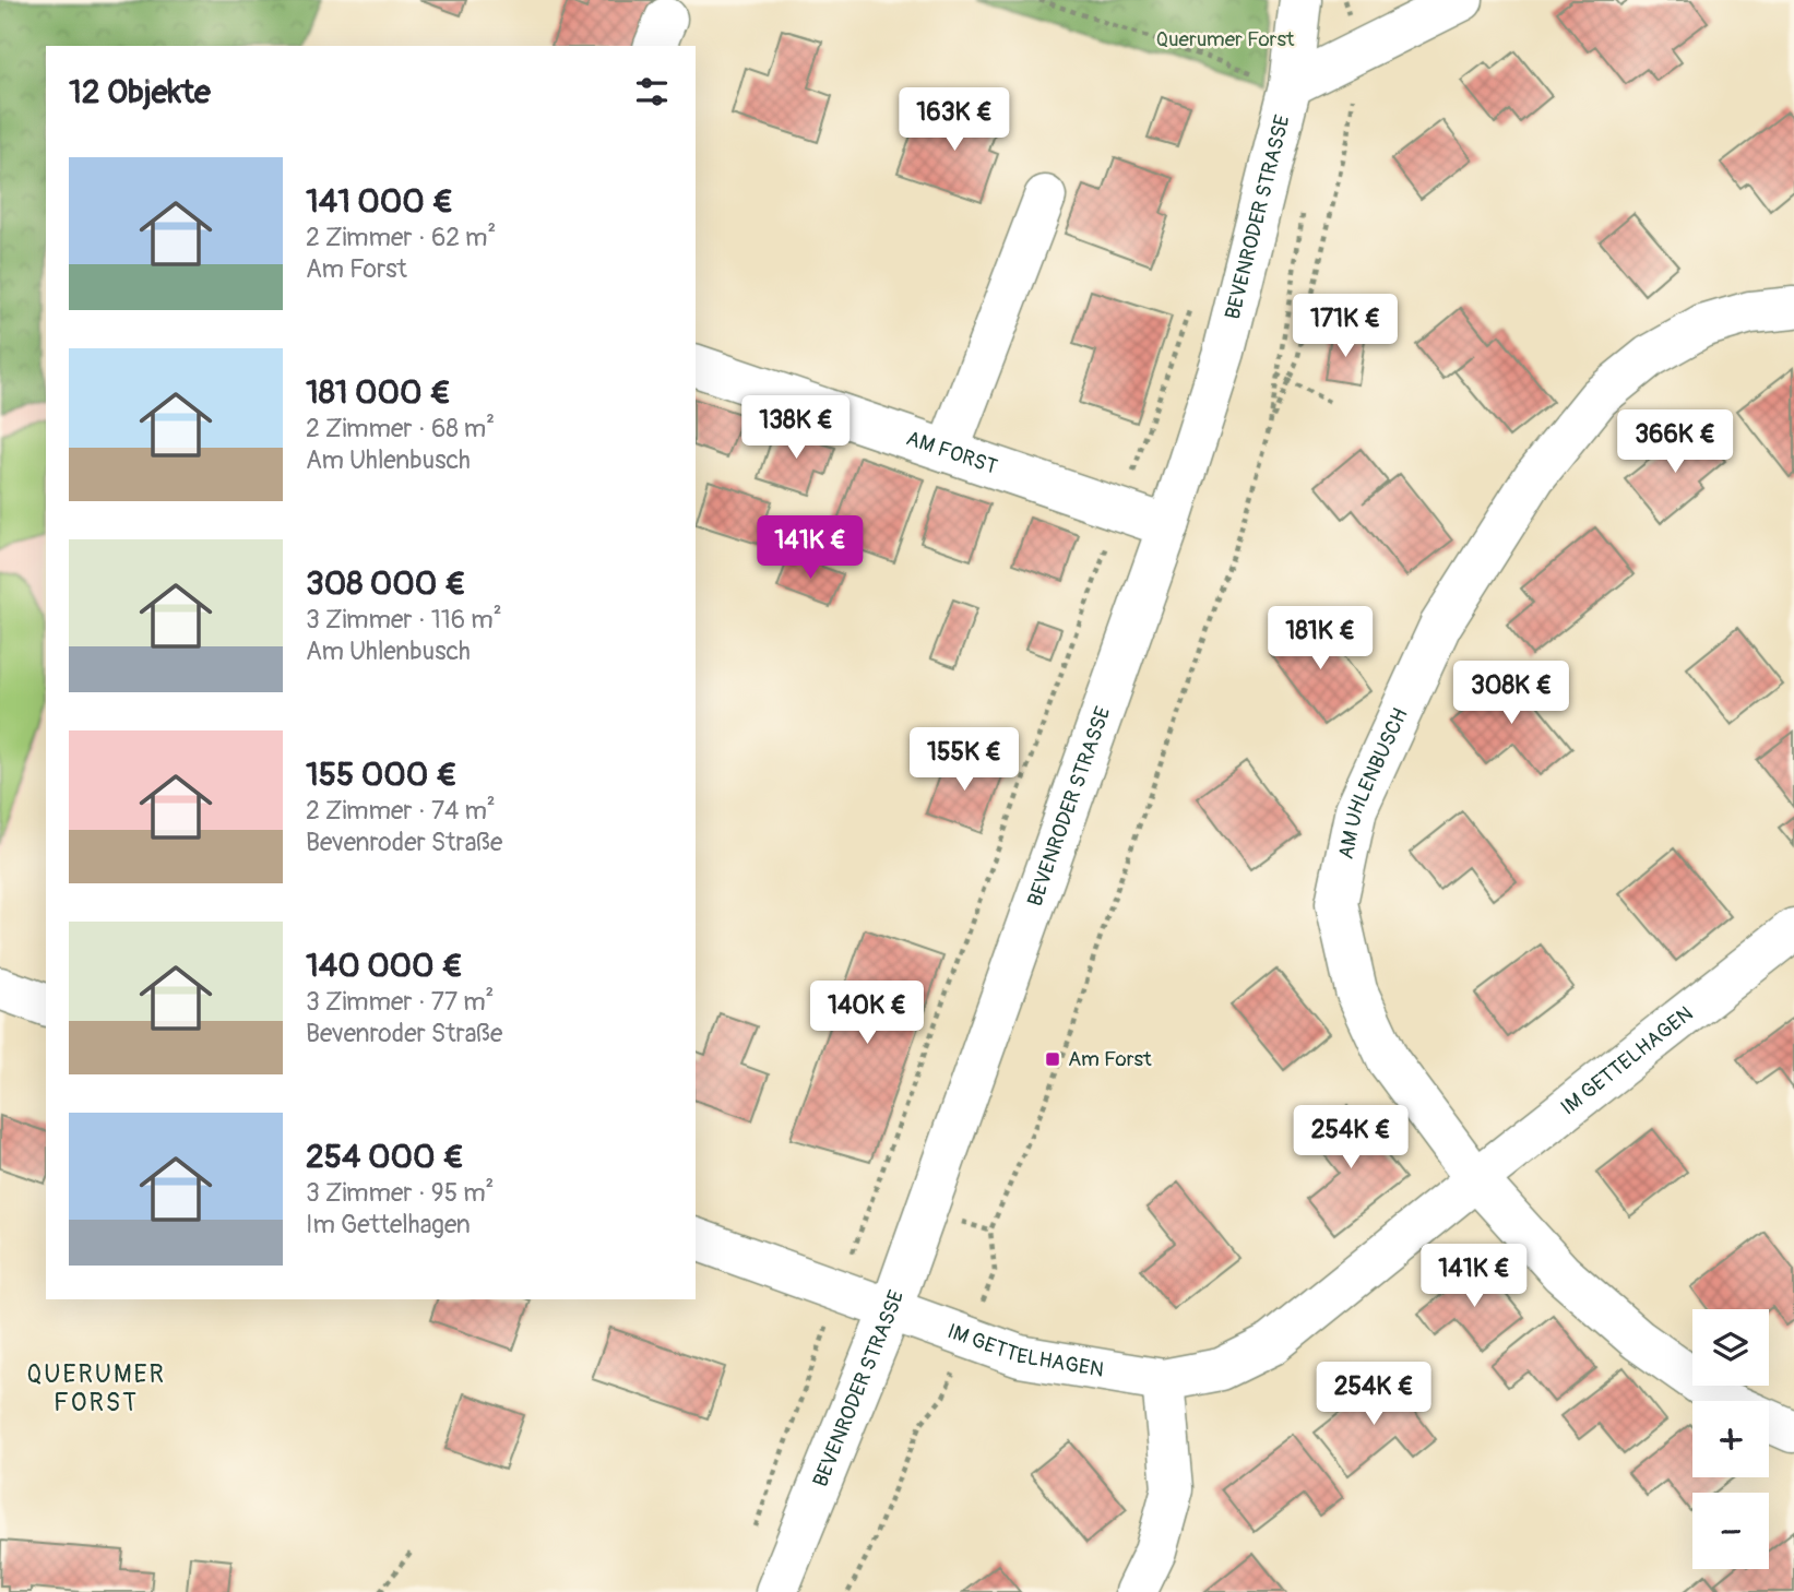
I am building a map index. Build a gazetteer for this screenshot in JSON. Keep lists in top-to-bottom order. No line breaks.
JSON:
{"streets":{"street":["BEVENRODER STRASSE","AM FORST","AM UHLENBUSCH","IM GETTELHAGEN"]},"crossings":[["BEVENRODER STRASSE","AM FORST"],["BEVENRODER STRASSE","IM GETTELHAGEN"],["AM UHLENBUSCH","IM GETTELHAGEN"]],"districts":["QUERUMER FORST"],"parks":["Querumer Forst"],"places":{"transit":["Am Forst"]},"page":{"heading":"12 Objekte","price":["163K €","171K €","138K €","366K €","141K €","181K €","308K €","155K €","140K €","254K €","141K €","254K €"],"list":[{"name":"141 000 €","note":"2 Zimmer · 62 m² · Am Forst"},{"name":"181 000 €","note":"2 Zimmer · 68 m² · Am Uhlenbusch"},{"name":"308 000 €","note":"3 Zimmer · 116 m² · Am Uhlenbusch"},{"name":"155 000 €","note":"2 Zimmer · 74 m² · Bevenroder Straße"},{"name":"140 000 €","note":"3 Zimmer · 77 m² · Bevenroder Straße"},{"name":"254 000 €","note":"3 Zimmer · 95 m² · Im Gettelhagen"}],"map_buttons":["+","−"]}}
